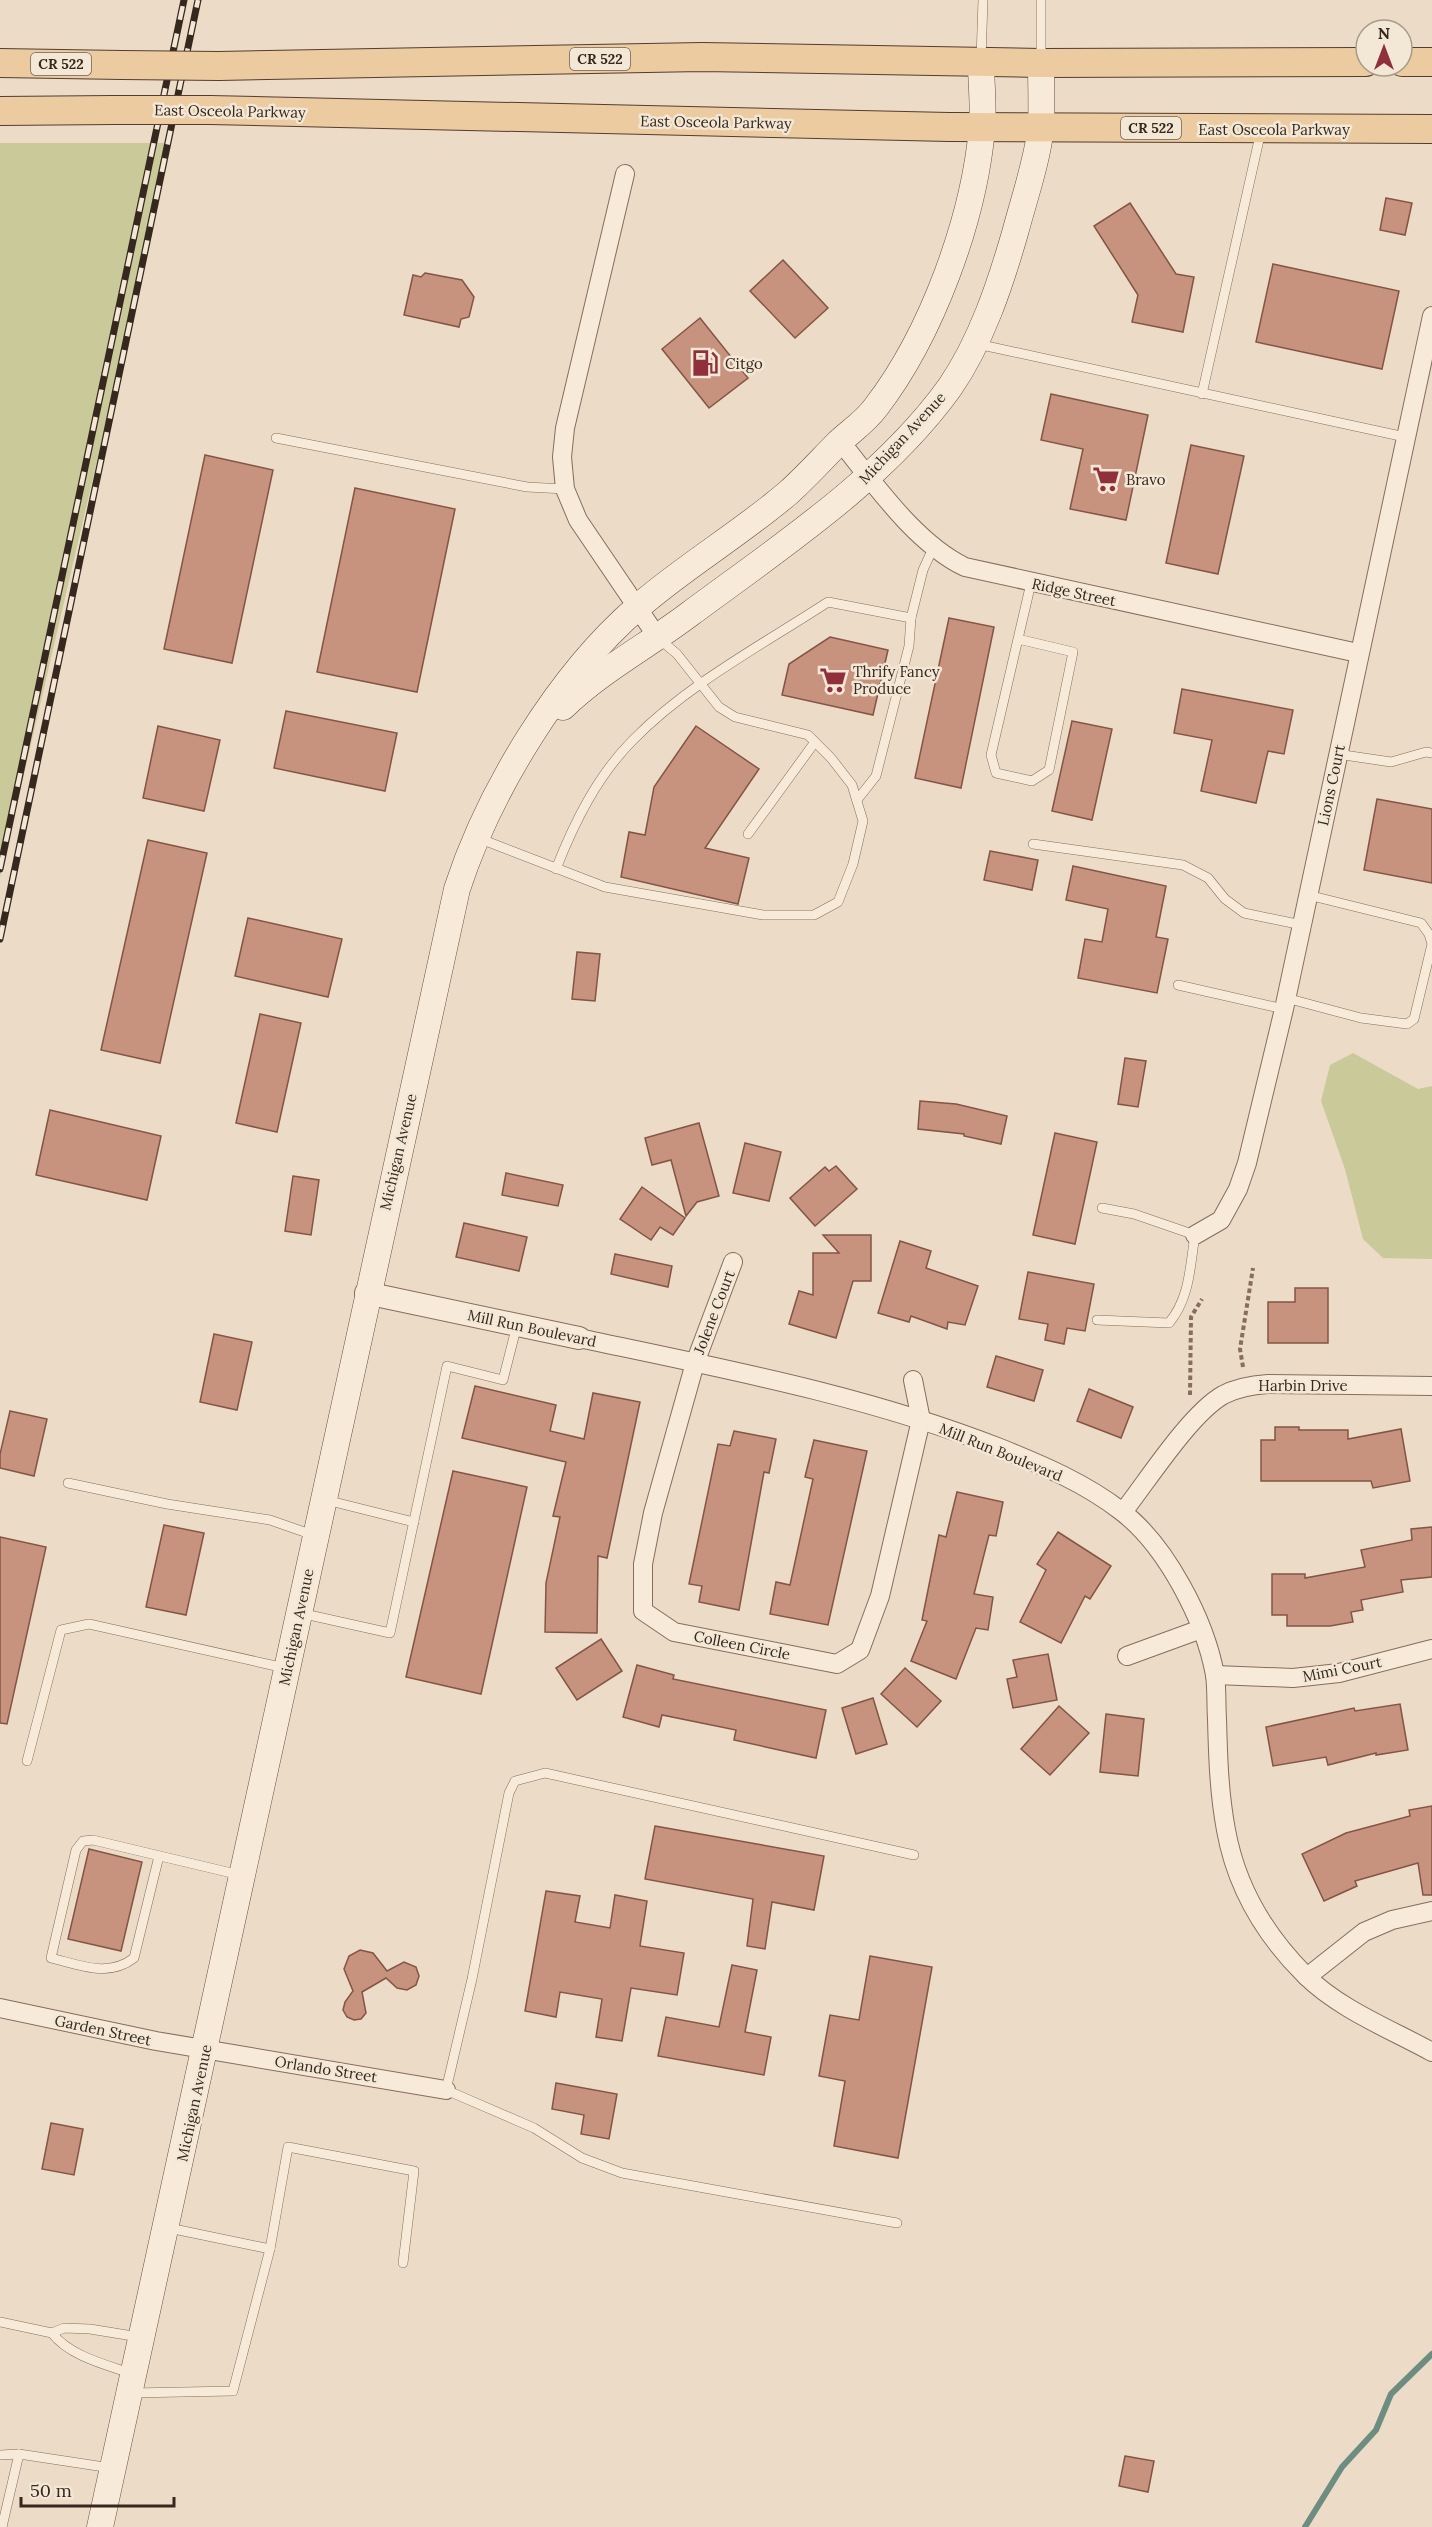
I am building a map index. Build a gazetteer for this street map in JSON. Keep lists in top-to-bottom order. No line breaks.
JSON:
{"streets":{"main road":["CR 522","East Osceola Parkway","Michigan Avenue"],"street":["Ridge Street","Lions Court","Jolene Court","Mill Run Boulevard","Harbin Drive","Colleen Circle","Mimi Court","Garden Street","Orlando Street"]},"crossings":[["CR 522","Michigan Avenue"],["East Osceola Parkway","Michigan Avenue"],["Michigan Avenue","Ridge Street"],["Michigan Avenue","Mill Run Boulevard"],["Michigan Avenue","Garden Street"],["Michigan Avenue","Orlando Street"],["Ridge Street","Lions Court"],["Jolene Court","Mill Run Boulevard"],["Jolene Court","Colleen Circle"],["Mill Run Boulevard","Harbin Drive"],["Mill Run Boulevard","Colleen Circle"],["Mill Run Boulevard","Mimi Court"],["Garden Street","Orlando Street"]],"places":{"fuel station":["Citgo"],"supermarket":["Bravo","Thrify Fancy Produce"]},"scale_bar":"50 m","north":"top"}
